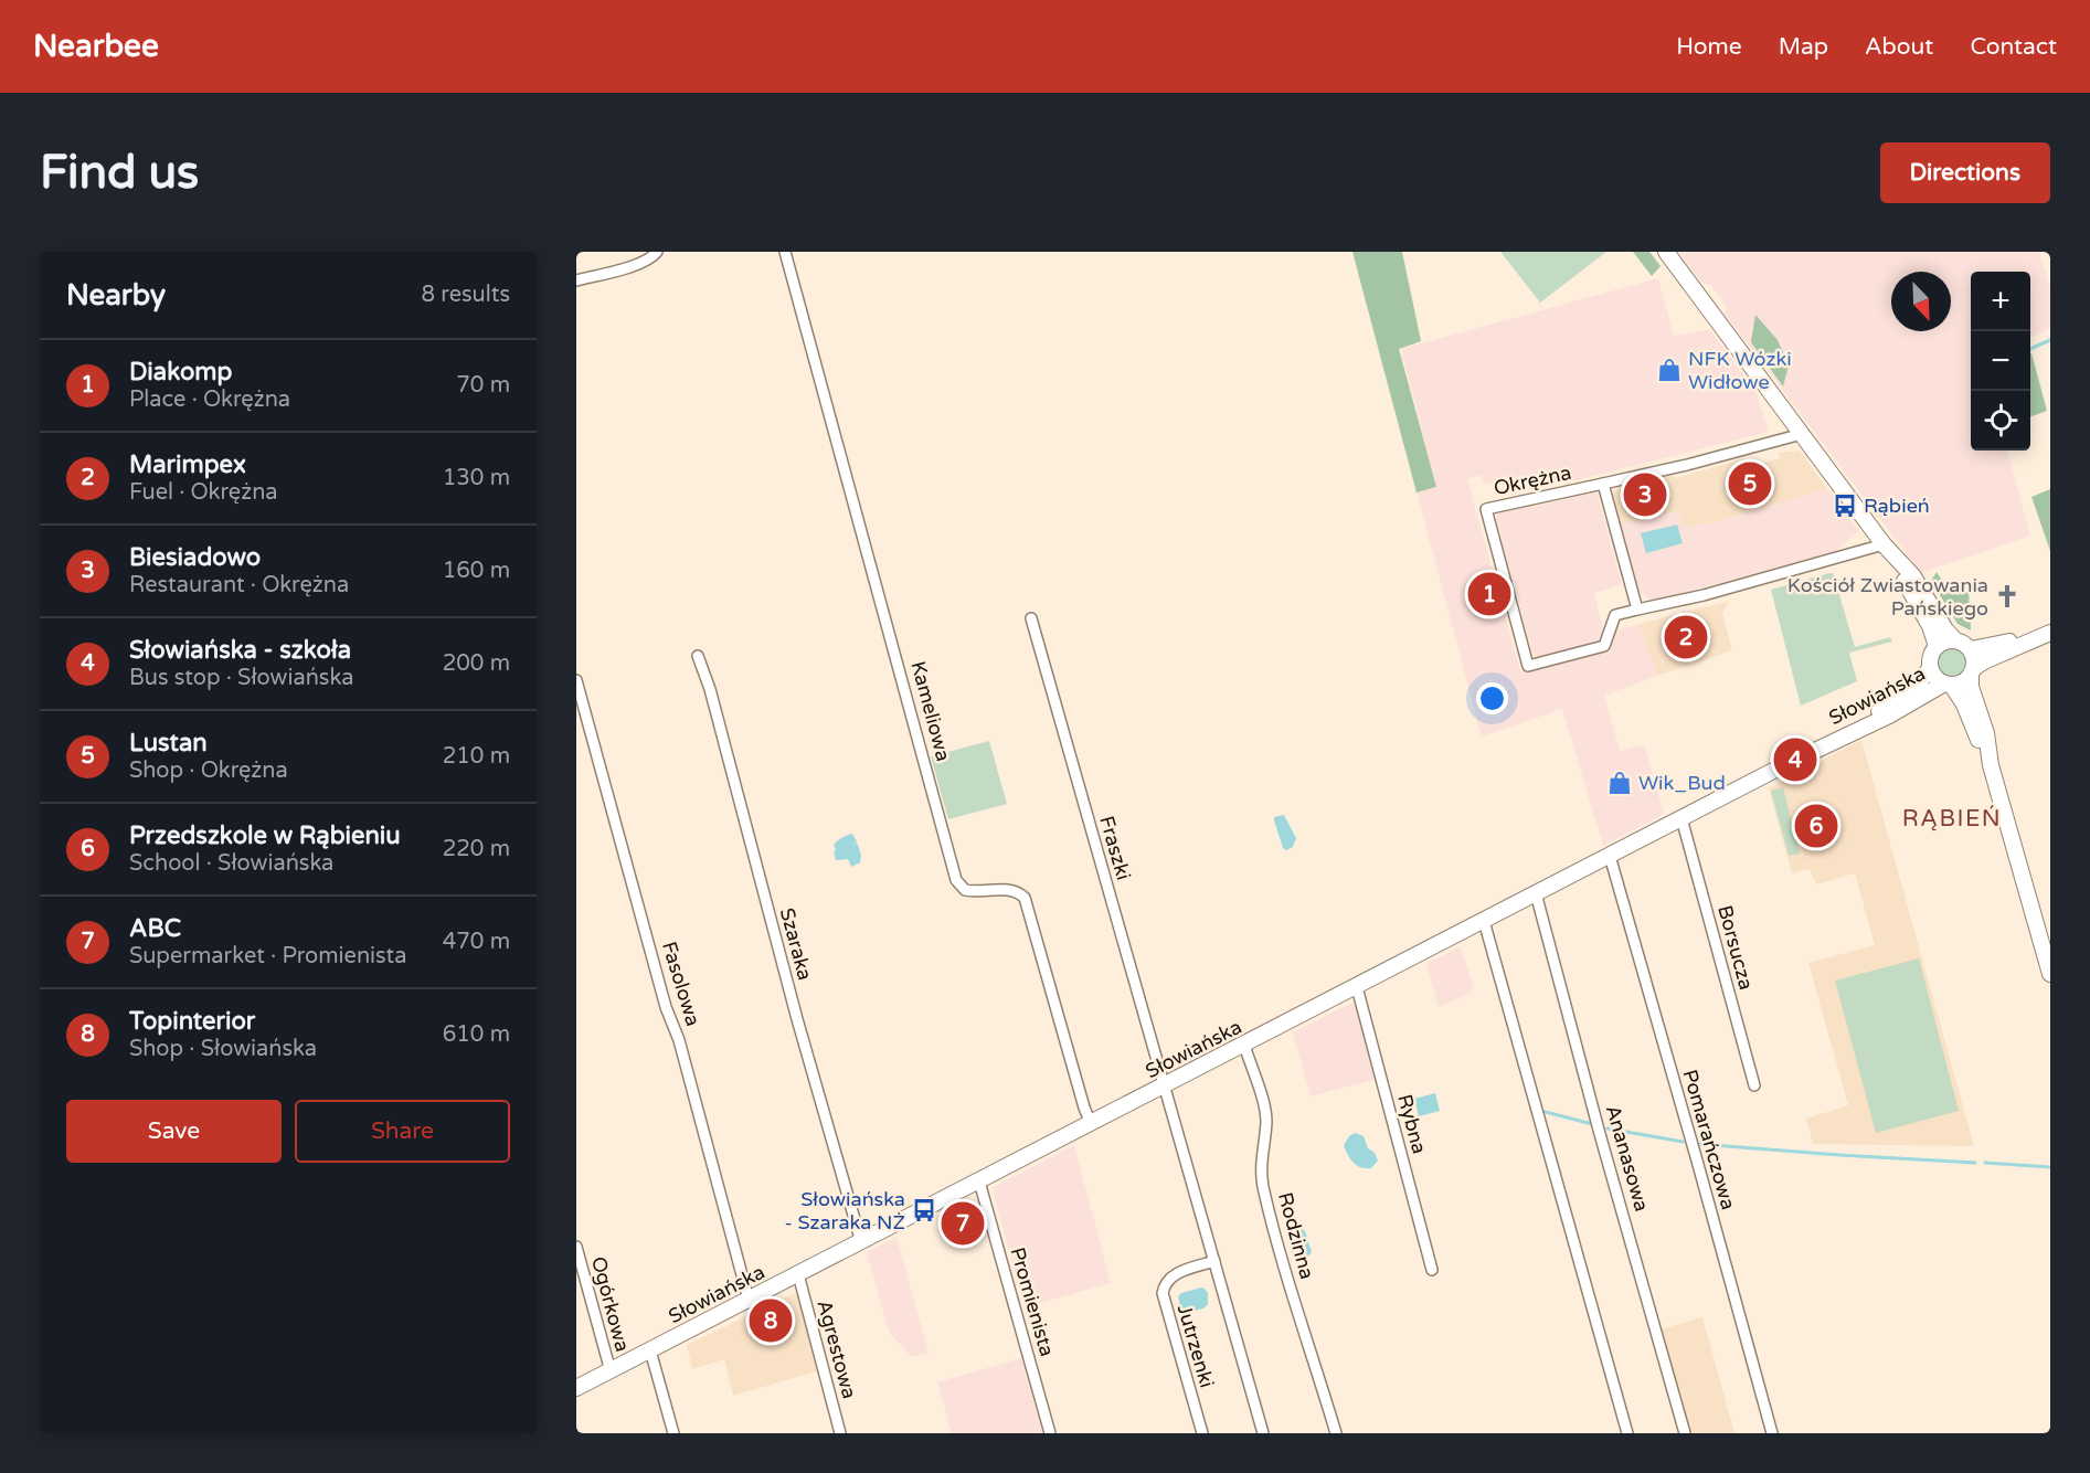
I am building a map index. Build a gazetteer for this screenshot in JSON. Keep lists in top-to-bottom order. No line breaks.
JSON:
{"streets":{"street":["Okrężna","Słowiańska","Kameliowa","Fraszki","Szaraka","Borsucza","Fasolowa","Rybna","Pomarańczowa","Ananasowa","Rodzinna","Promienista","Ogórkowa","Jutrzenki","Agrestowa"]},"crossings":[["Słowiańska","Kameliowa"],["Słowiańska","Fraszki"],["Słowiańska","Szaraka"],["Słowiańska","Borsucza"],["Słowiańska","Fasolowa"],["Słowiańska","Rybna"],["Słowiańska","Pomarańczowa"],["Słowiańska","Ananasowa"],["Słowiańska","Rodzinna"],["Słowiańska","Promienista"],["Słowiańska","Ogórkowa"],["Słowiańska","Jutrzenki"],["Słowiańska","Agrestowa"],["Fraszki","Jutrzenki"]],"districts":["RĄBIEŃ"],"places":{"shop":["NFK Wózki Widłowe","Wik_Bud"],"bus stop":["Rąbień","Słowiańska - Szaraka NŻ"],"church":["Kościół Zwiastowania Pańskiego"]},"north":"bottom right","page":{"header":"Nearbee","nav":["Home","Map","About","Contact"],"buttons":["Directions",["Save","Share"]],"title":"Find us","heading":["Nearby","8 results"],"map_buttons":["+","−"],"list":[{"mark":"1","name":"Diakomp","note":"Place · Okrężna","value":"70 m"},{"mark":"2","name":"Marimpex","note":"Fuel · Okrężna","value":"130 m"},{"mark":"3","name":"Biesiadowo","note":"Restaurant · Okrężna","value":"160 m"},{"mark":"4","name":"Słowiańska - szkoła","note":"Bus stop · Słowiańska","value":"200 m"},{"mark":"5","name":"Lustan","note":"Shop · Okrężna","value":"210 m"},{"mark":"6","name":"Przedszkole w Rąbieniu","note":"School · Słowiańska","value":"220 m"},{"mark":"7","name":"ABC","note":"Supermarket · Promienista","value":"470 m"},{"mark":"8","name":"Topinterior","note":"Shop · Słowiańska","value":"610 m"}],"pins":["5","3","1","2","4","6","7","8"]}}
